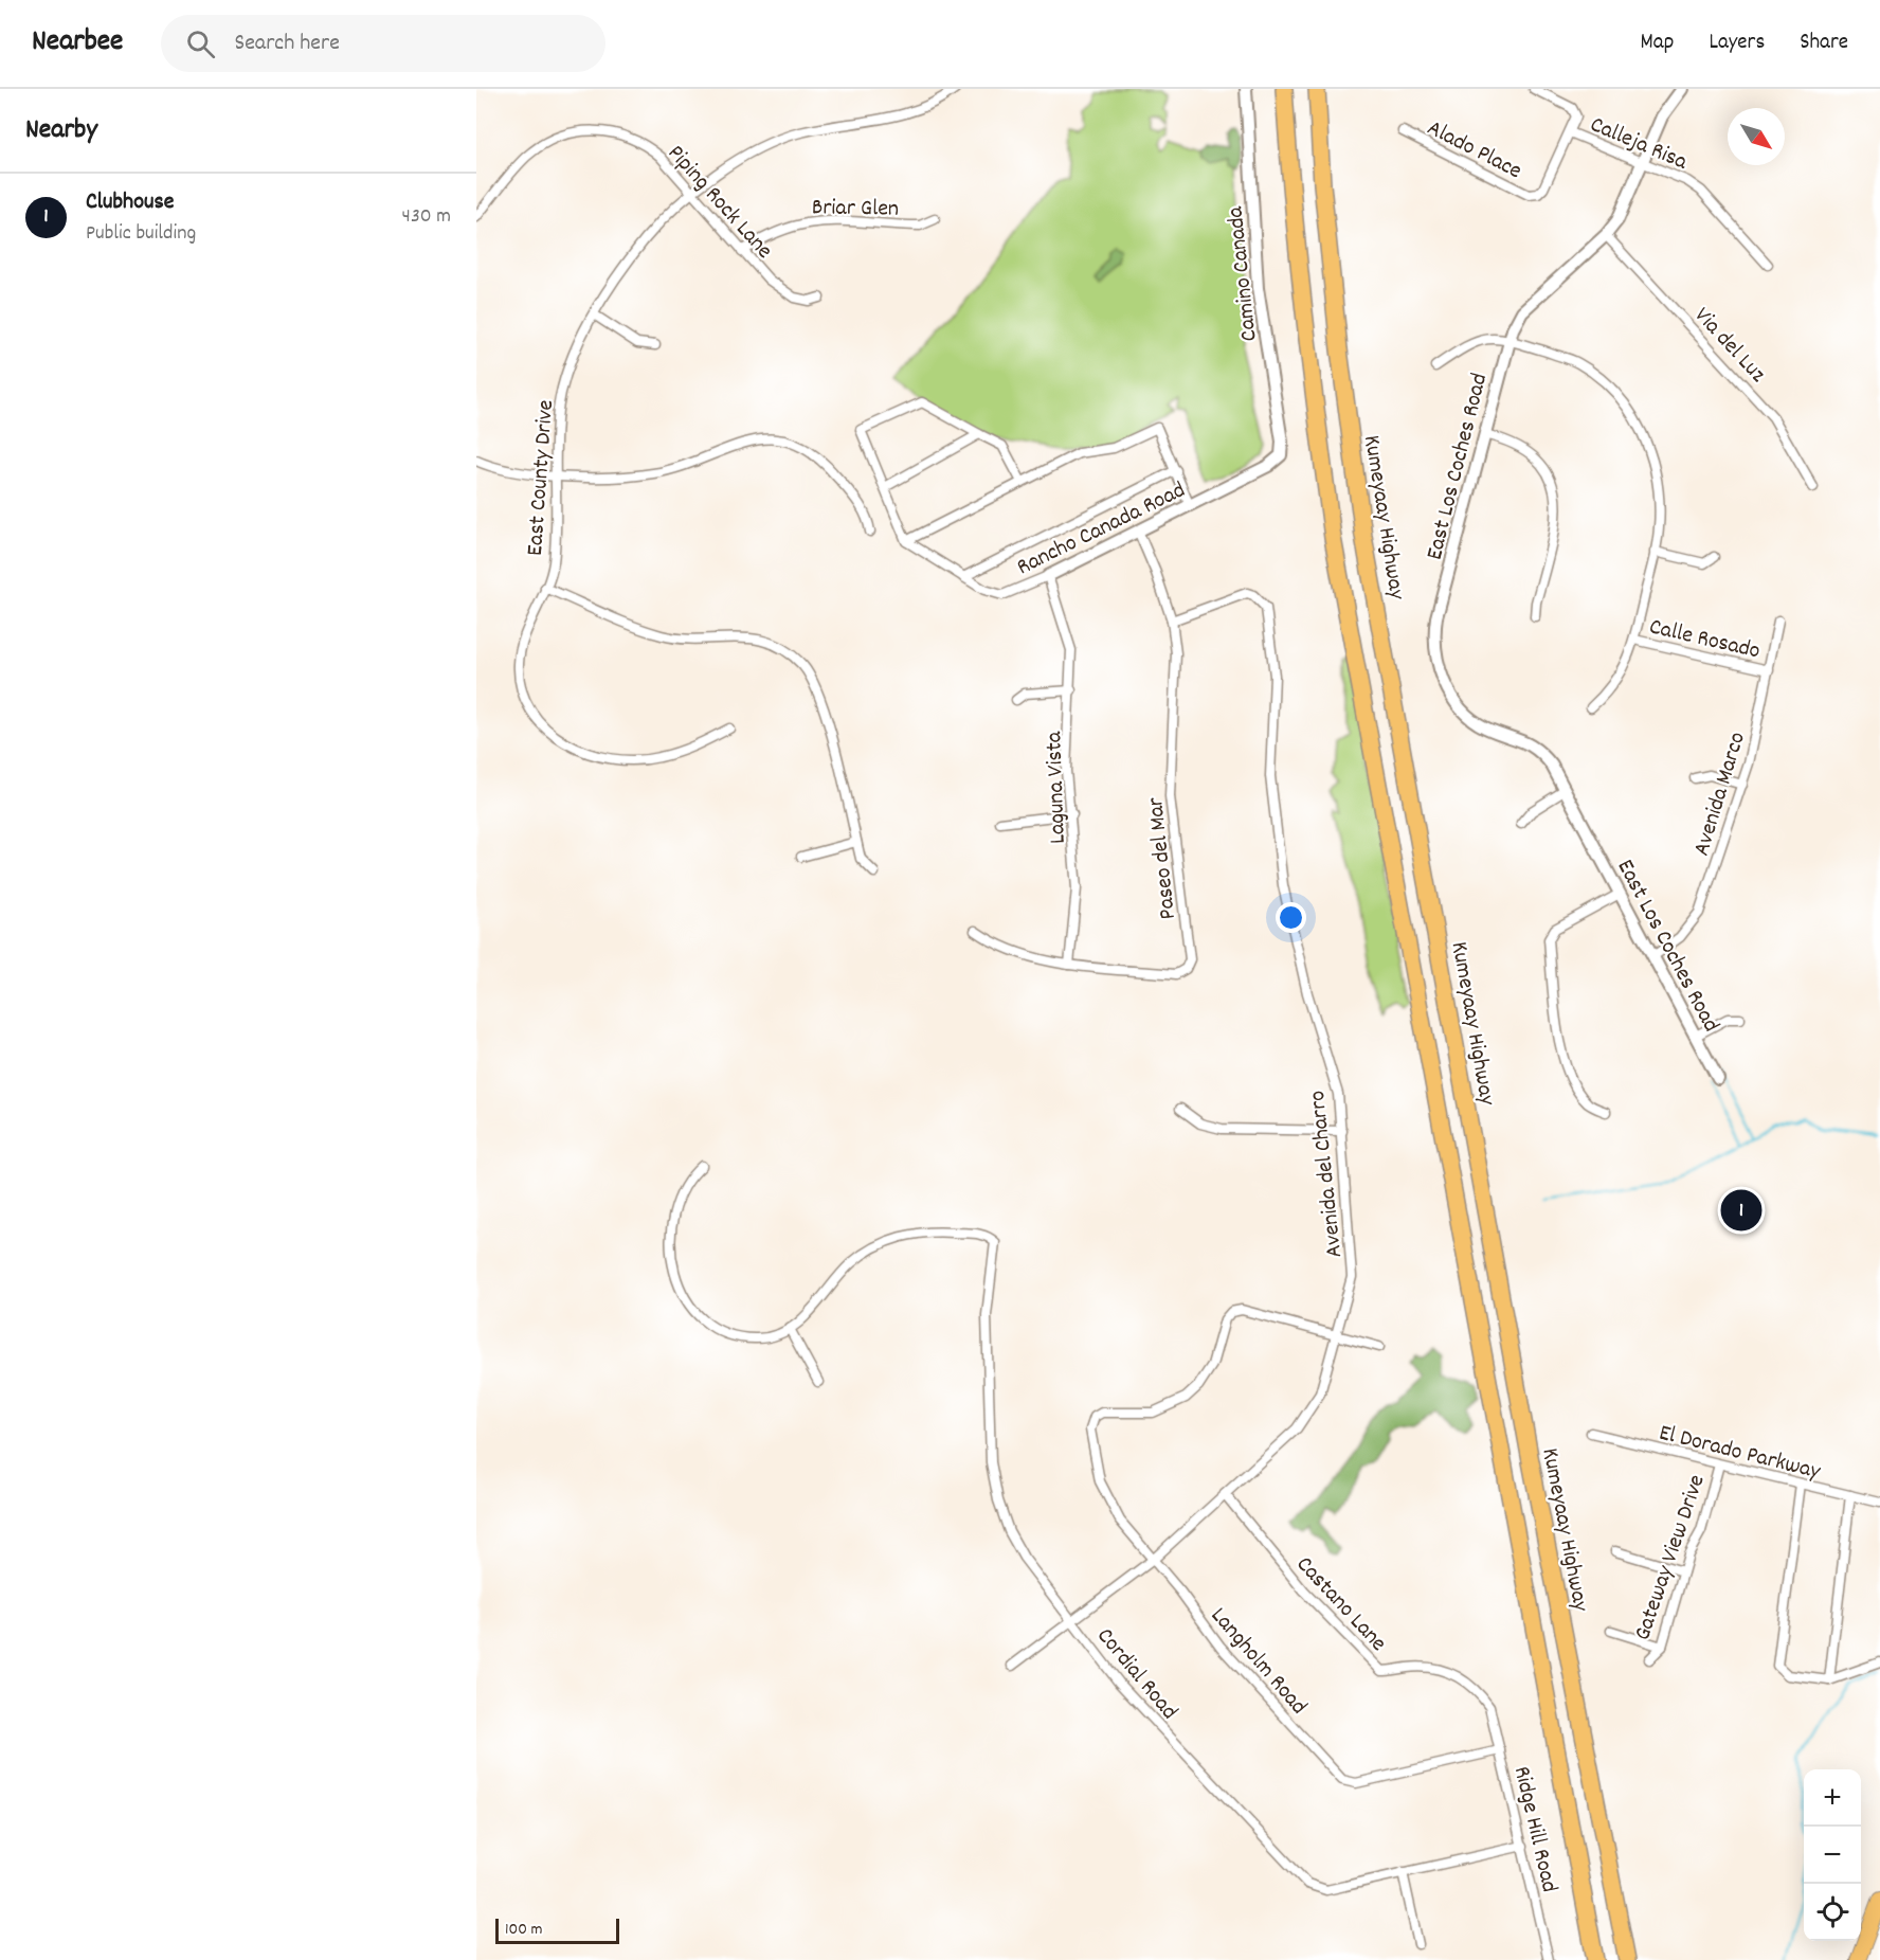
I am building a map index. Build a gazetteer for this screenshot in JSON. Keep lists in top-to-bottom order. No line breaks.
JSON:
{"streets":{"highway":["Kumeyaay Highway"],"street":["Calleja Risa","Alado Place","Piping Rock Lane","Briar Glen","Camino Canada","Via del Luz","East Los Coches Road","East County Drive","Rancho Canada Road","Calle Rosado","Laguna Vista","Avenida Marco","Paseo del Mar","Avenida del Charro","El Dorado Parkway","Gateway View Drive","Castano Lane","Langholm Road","Cordial Road","Ridge Hill Road"]},"crossings":[["Calleja Risa","Alado Place"],["Calleja Risa","East Los Coches Road"],["Piping Rock Lane","Briar Glen"],["Piping Rock Lane","East County Drive"],["Camino Canada","Rancho Canada Road"],["Via del Luz","East Los Coches Road"],["East Los Coches Road","Avenida Marco"],["Rancho Canada Road","Laguna Vista"],["Rancho Canada Road","Paseo del Mar"],["Calle Rosado","Avenida Marco"],["Laguna Vista","Paseo del Mar"],["Paseo del Mar","Avenida del Charro"],["Avenida del Charro","Castano Lane"],["Avenida del Charro","Langholm Road"],["Avenida del Charro","Cordial Road"],["El Dorado Parkway","Gateway View Drive"],["Castano Lane","Ridge Hill Road"],["Langholm Road","Ridge Hill Road"],["Cordial Road","Ridge Hill Road"]],"scale_bar":"100 m","north":"bottom right","page":{"header":"Nearbee","search":"Search here","nav":["Map","Layers","Share"],"heading":"Nearby","list":[{"mark":"1","name":"Clubhouse","note":"Public building","value":"430 m"}],"pins":"1","map_buttons":["+","−"],"scale":"100 m"}}
